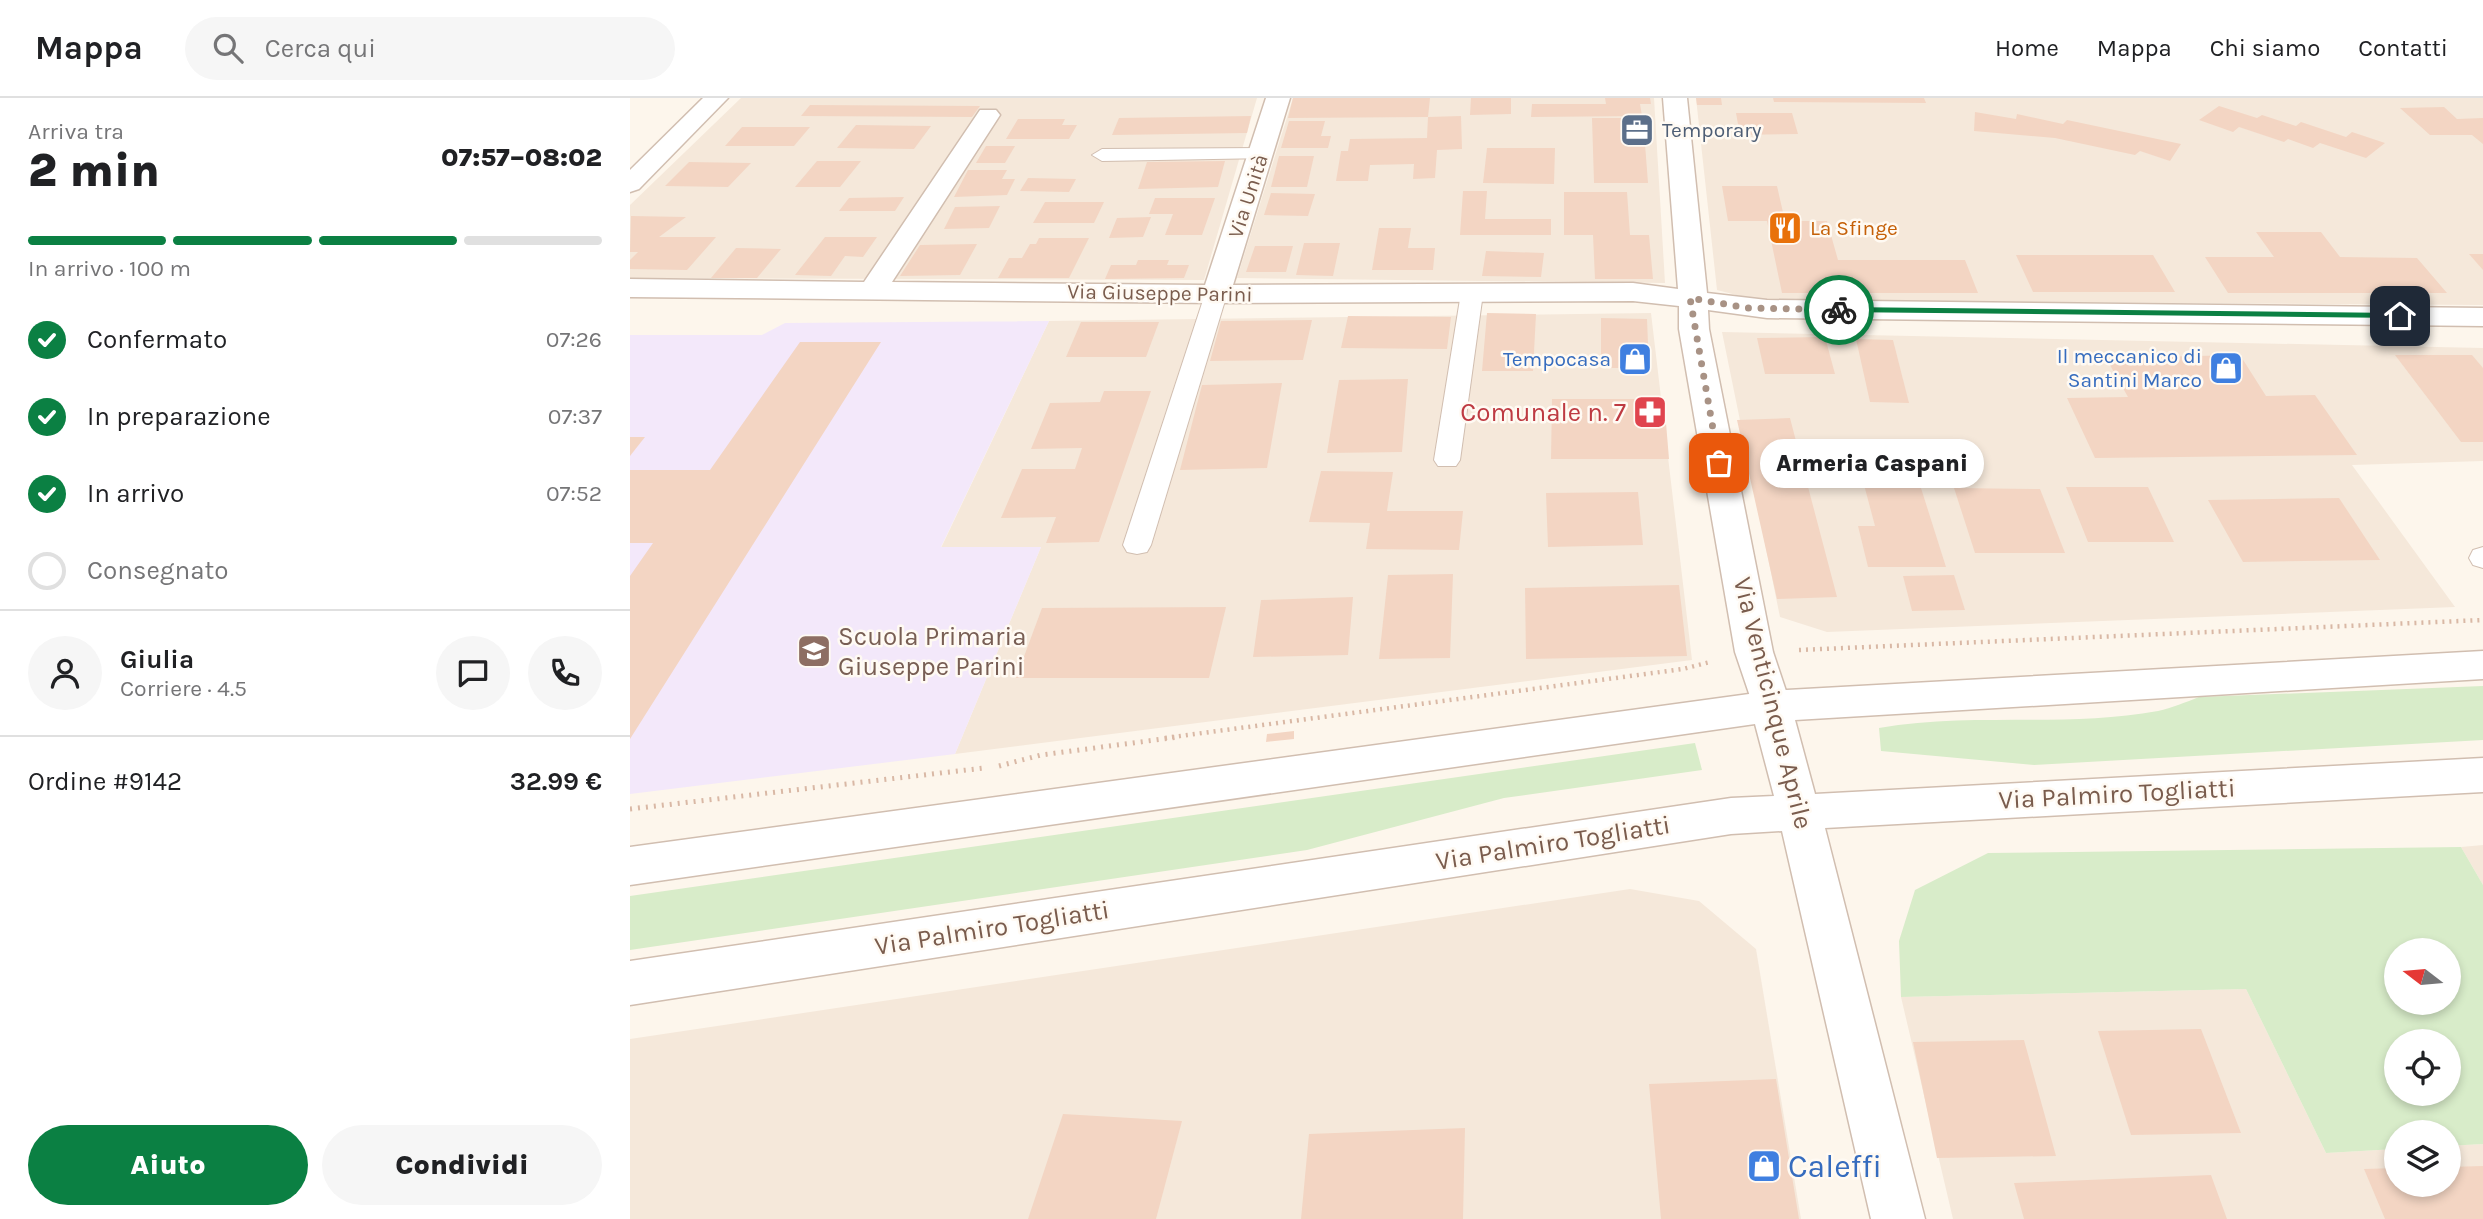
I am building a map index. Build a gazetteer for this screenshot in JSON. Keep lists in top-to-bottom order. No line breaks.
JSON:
{"streets":{"street":["Via Unità","Via Giuseppe Parini","Via Venticinque Aprile","Via Palmiro Togliatti"]},"crossings":[["Via Unità","Via Giuseppe Parini"],["Via Giuseppe Parini","Via Venticinque Aprile"],["Via Venticinque Aprile","Via Palmiro Togliatti"]],"places":{"office":["Temporary"],"restaurant":["La Sfinge"],"shop":["Tempocasa","Il meccanico di Santini Marco","Caleffi"],"pharmacy":["Comunale n. 7"],"other":["Armeria Caspani"],"school or university":["Scuola Primaria Giuseppe Parini"]},"north":"left","page":{"header":"Mappa","search":"Cerca qui","nav":["Home","Mappa","Chi siamo","Contatti"],"heading":["2 min","Arriva tra","07:57–08:02"],"panel":["Giulia","Corriere · 4.5","Ordine #9142","32.99 €"],"bar":"In arrivo · 100 m","list":[["Confermato","07:26"],["In preparazione","07:37"],["In arrivo","07:52"],"Consegnato"],"bubble":"Armeria Caspani","buttons":["Aiuto","Condividi"]}}
